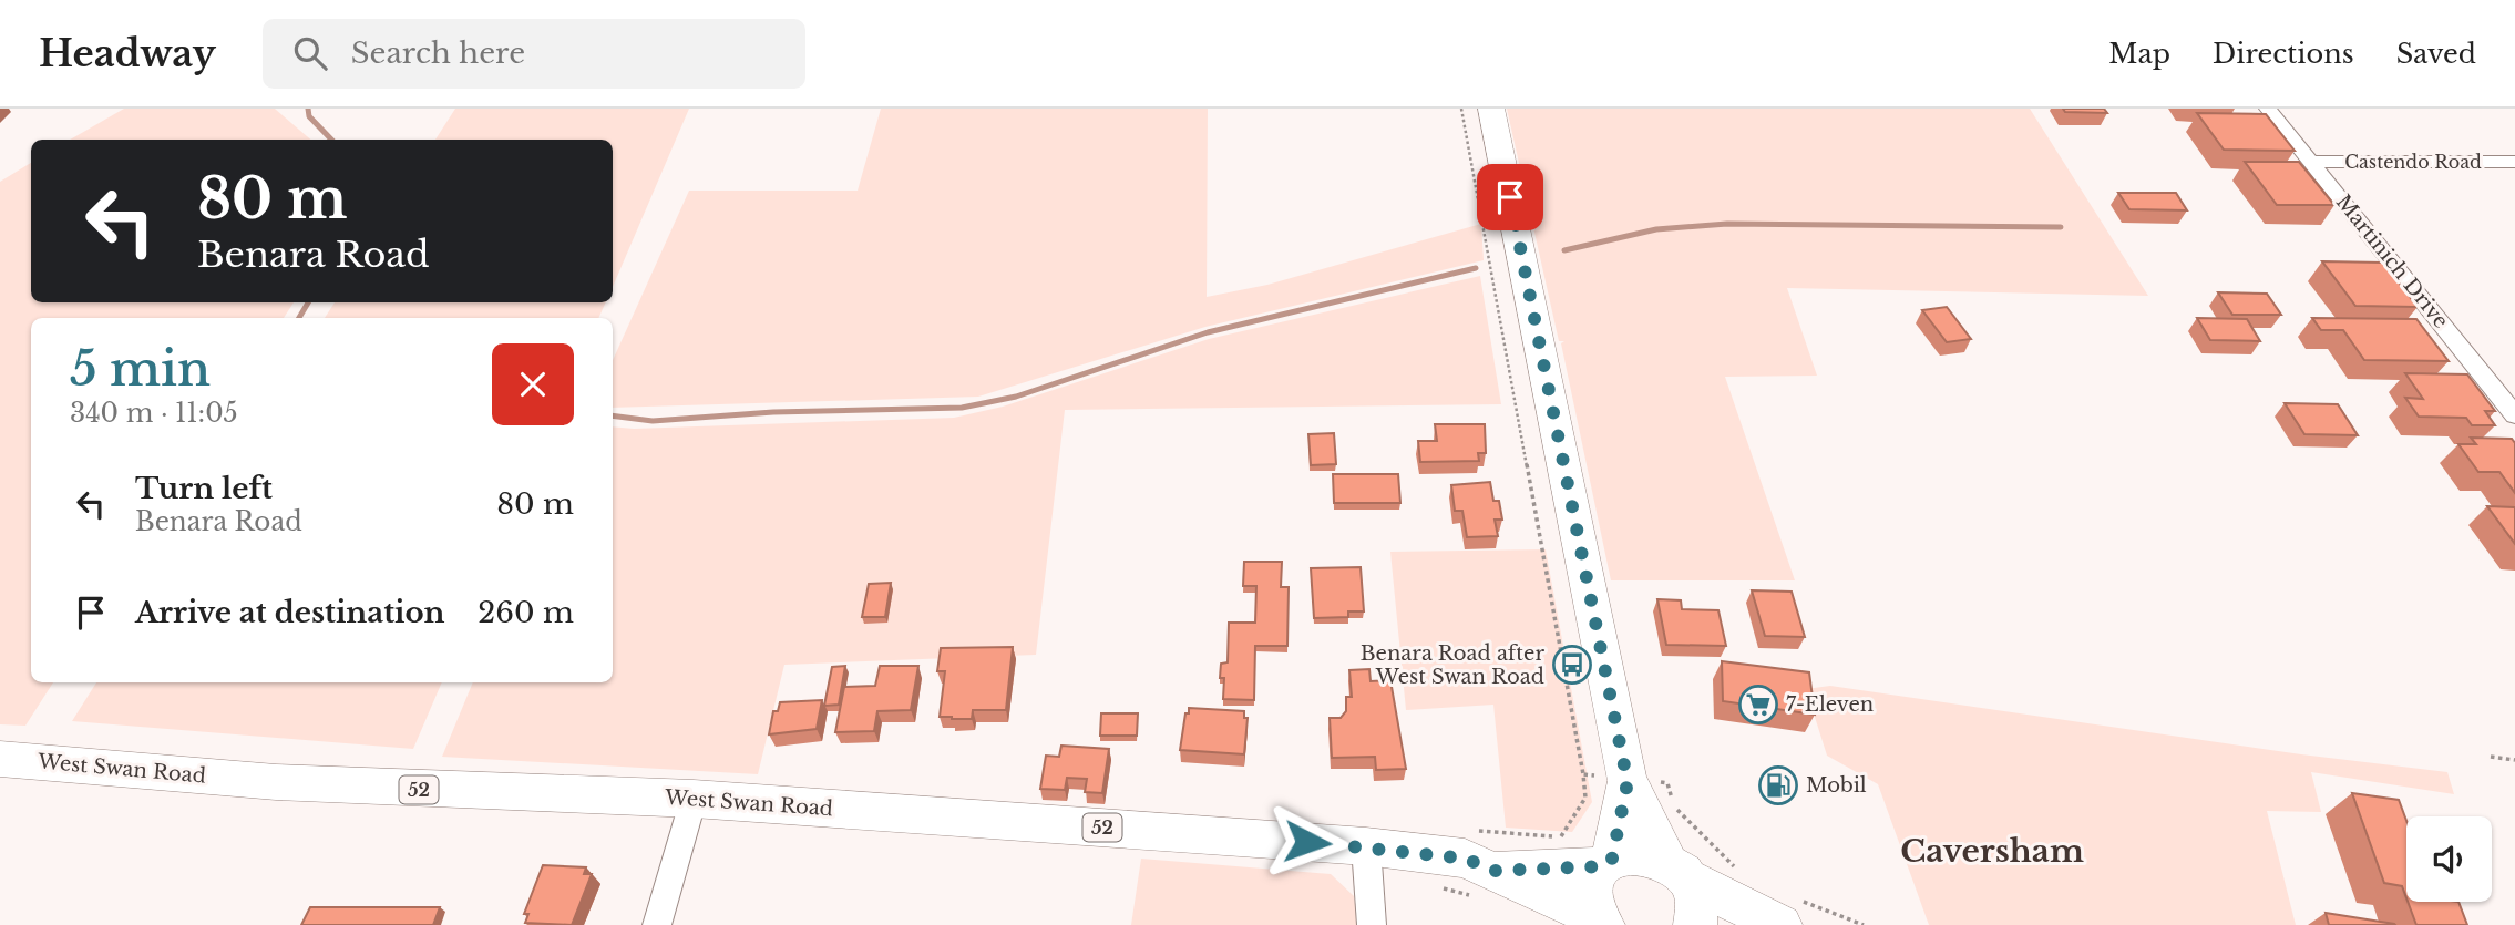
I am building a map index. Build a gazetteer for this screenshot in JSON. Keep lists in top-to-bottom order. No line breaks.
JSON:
{"streets":{"main road":["West Swan Road","52"],"street":["Castendo Road","Martinich Drive"]},"crossings":[["Castendo Road","Martinich Drive"],["West Swan Road","52"]],"districts":["Caversham"],"places":{"bus stop":["Benara Road after West Swan Road"],"supermarket":["7-Eleven"],"fuel station":["Mobil"]},"page":{"header":"Headway","search":"Search here","nav":["Map","Directions","Saved"],"turn":["80 m","Benara Road"],"heading":["5 min","340 m · 11:05"],"list":[{"name":"Turn left","note":"Benara Road","value":"80 m"},{"name":"Arrive at destination","value":"260 m"}]}}
